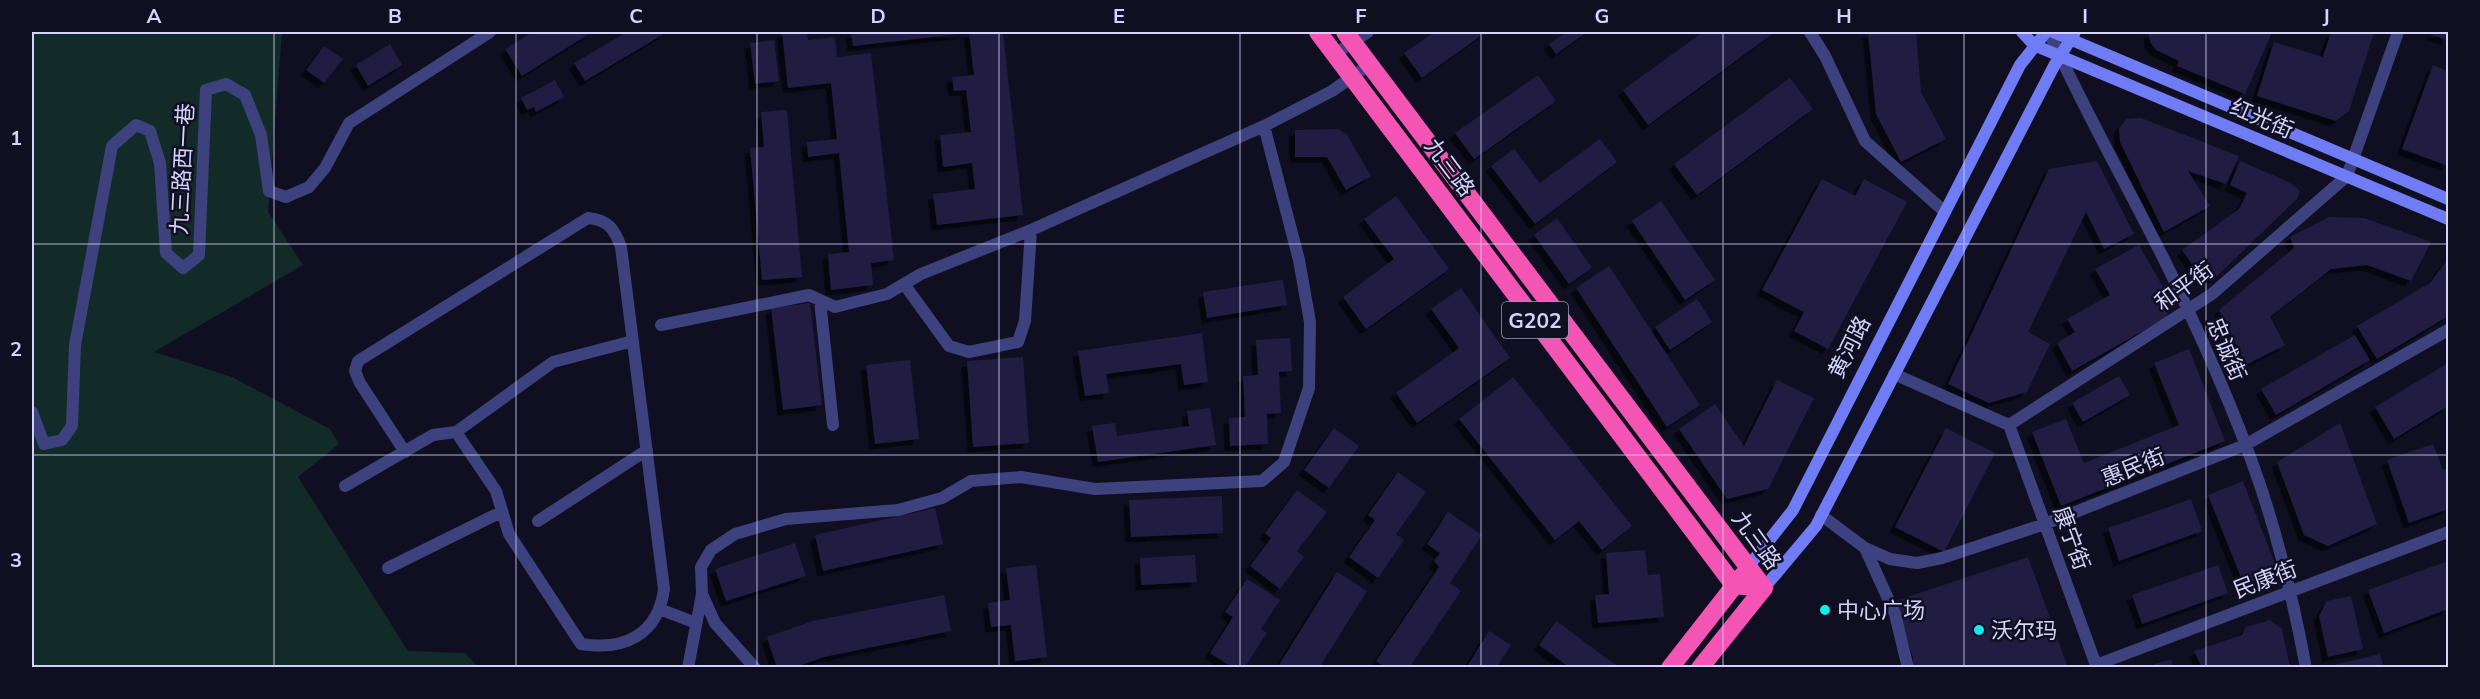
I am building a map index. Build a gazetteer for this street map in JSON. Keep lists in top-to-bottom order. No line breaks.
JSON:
{"streets":{"highway":["九三路","G202","黄河路"],"main road":["红光街"],"street":["九三路西一巷","和平街","忠诚街","惠民街","康宁街","民康街"]},"crossings":[["红光街","和平街"],["红光街","黄河路"],["红光街","忠诚街"],["九三路","黄河路"],["和平街","忠诚街"],["和平街","康宁街"],["黄河路","忠诚街"],["忠诚街","惠民街"],["忠诚街","民康街"],["惠民街","康宁街"],["康宁街","民康街"]],"places":["中心广场","沃尔玛"],"grid":{"columns":["A","B","C","D","E","F","G","H","I","J"],"rows":["1","2","3"]}}
